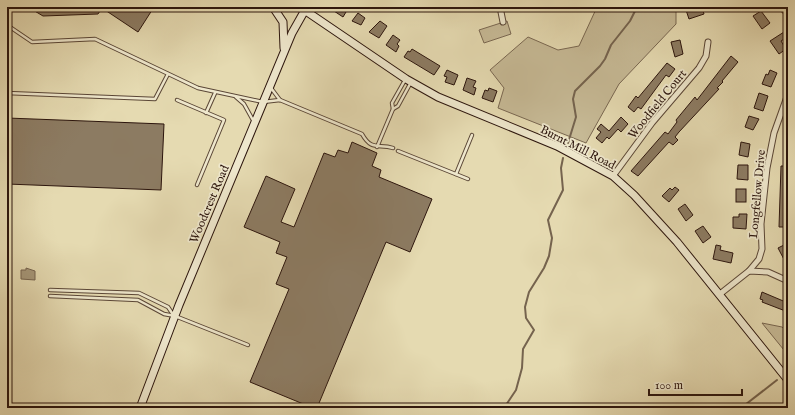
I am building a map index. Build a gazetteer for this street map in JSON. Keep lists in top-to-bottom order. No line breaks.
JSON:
{"streets":{"main road":["Burnt Mill Road","Woodcrest Road"],"street":["Woodfield Court","Longfellow Drive"]},"crossings":[["Woodfield Court","Burnt Mill Road"],["Burnt Mill Road","Longfellow Drive"],["Burnt Mill Road","Woodcrest Road"]],"scale_bar":"100 m"}
